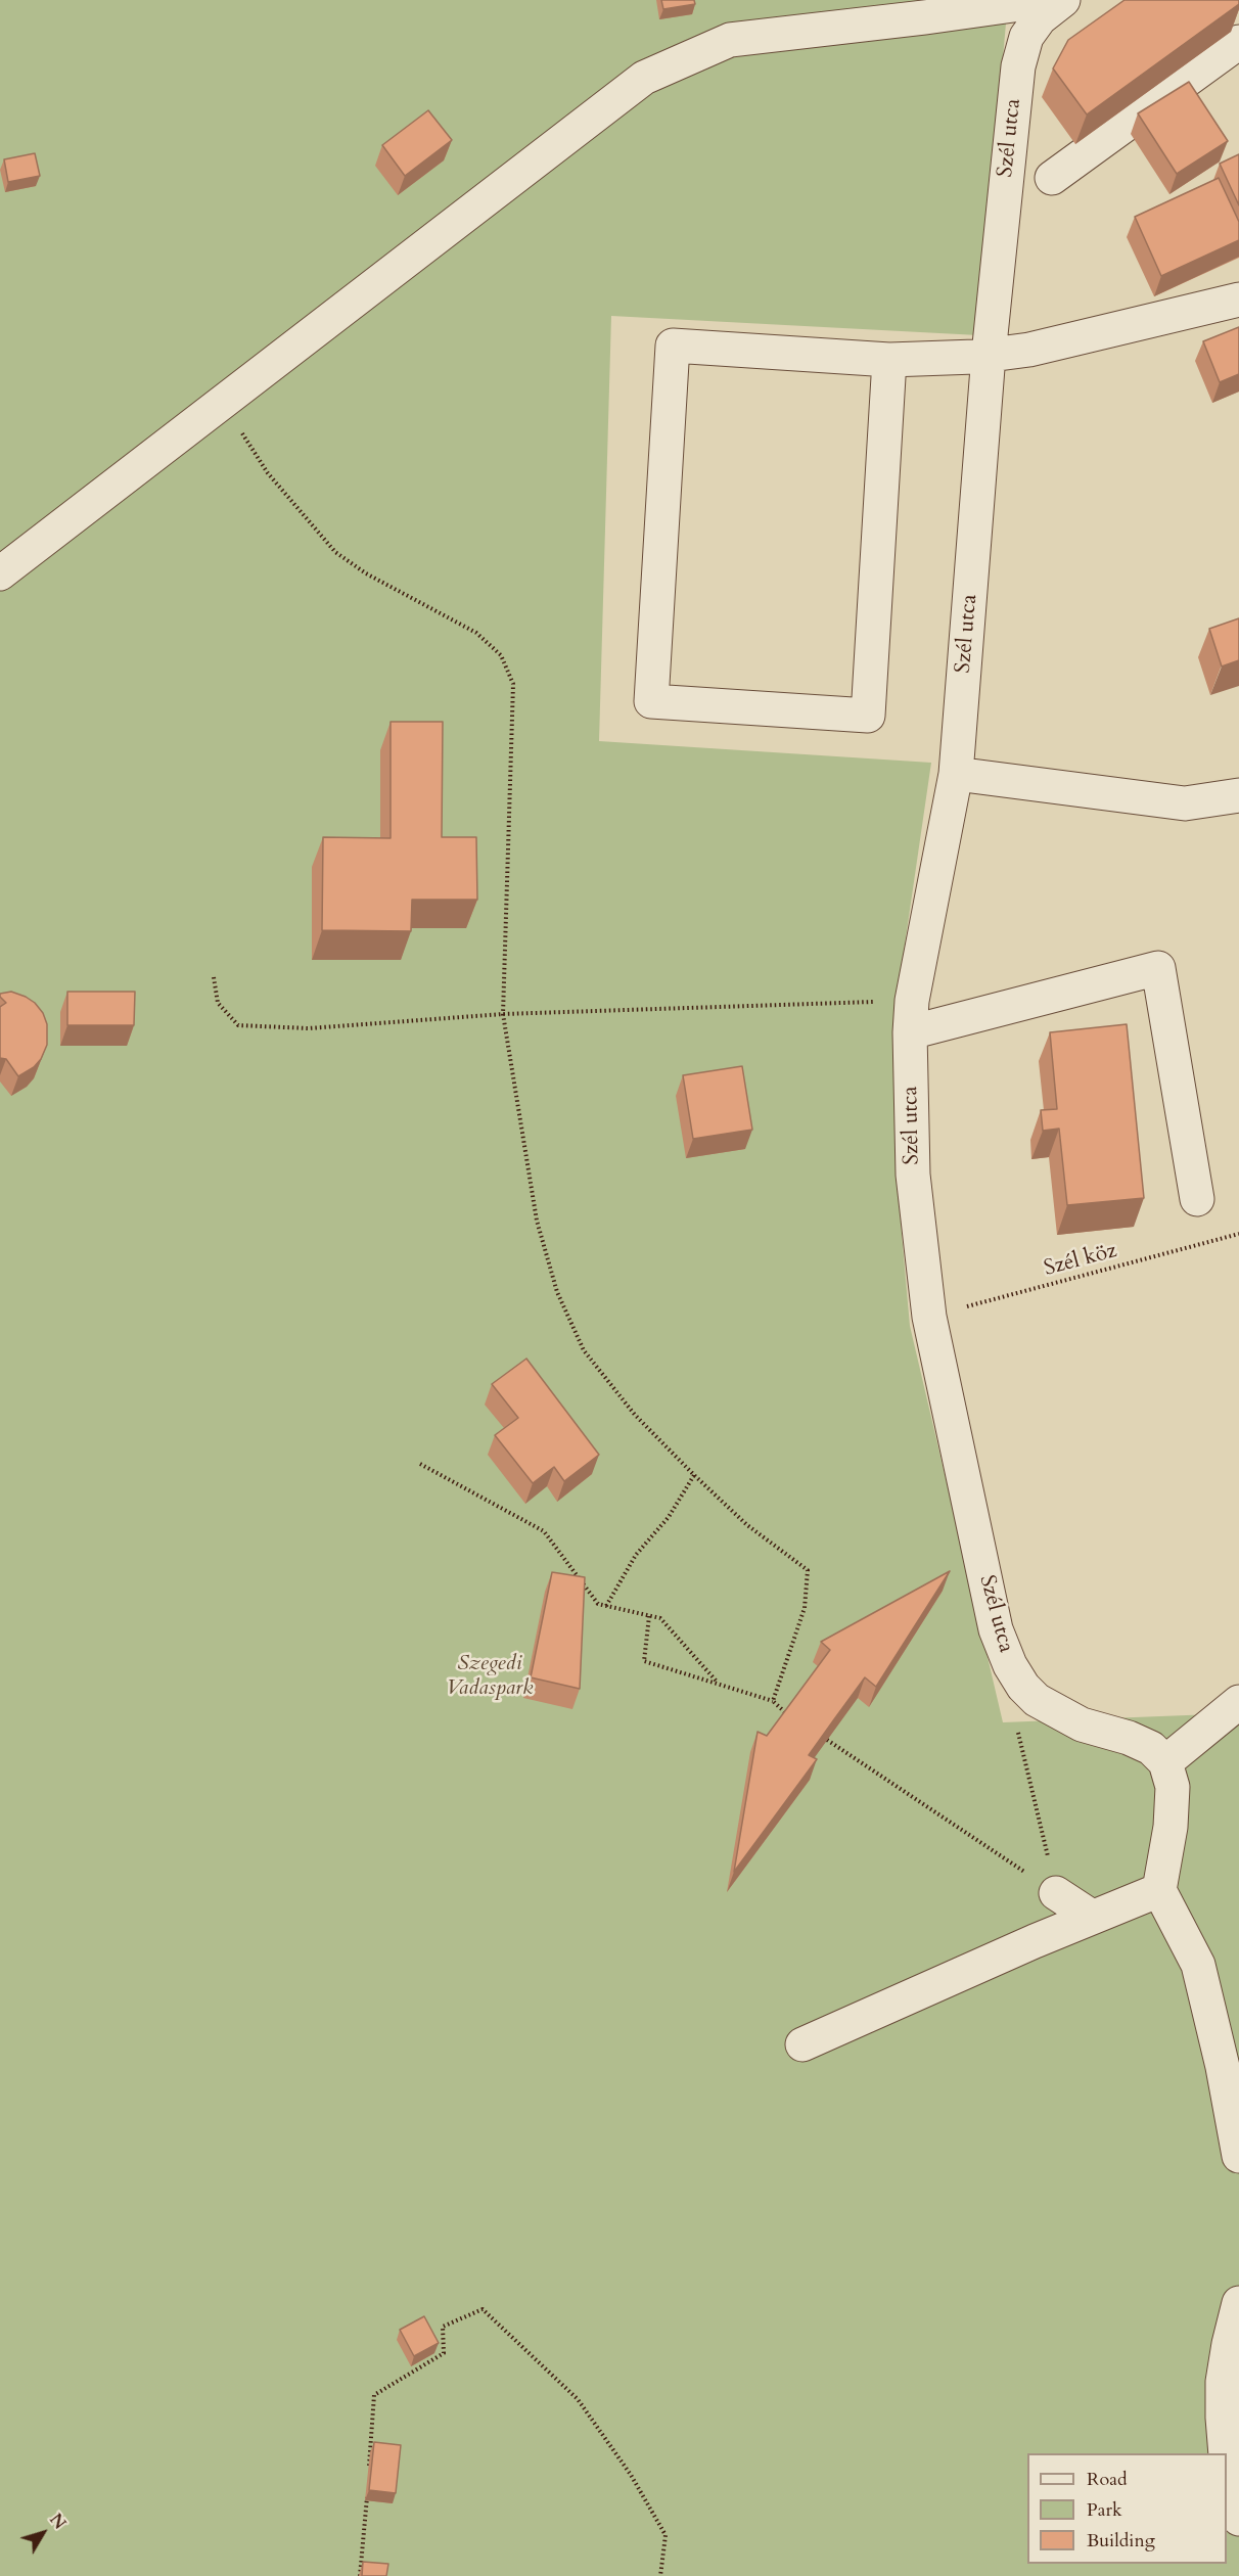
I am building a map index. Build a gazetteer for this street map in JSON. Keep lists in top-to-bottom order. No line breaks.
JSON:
{"streets":{"street":["Szél utca"],"path":["Szél köz"]},"crossings":[["Szél utca","Szél köz"]],"parks":["Szegedi Vadaspark"],"legend":["Road","Park","Building"],"north":"top right"}
